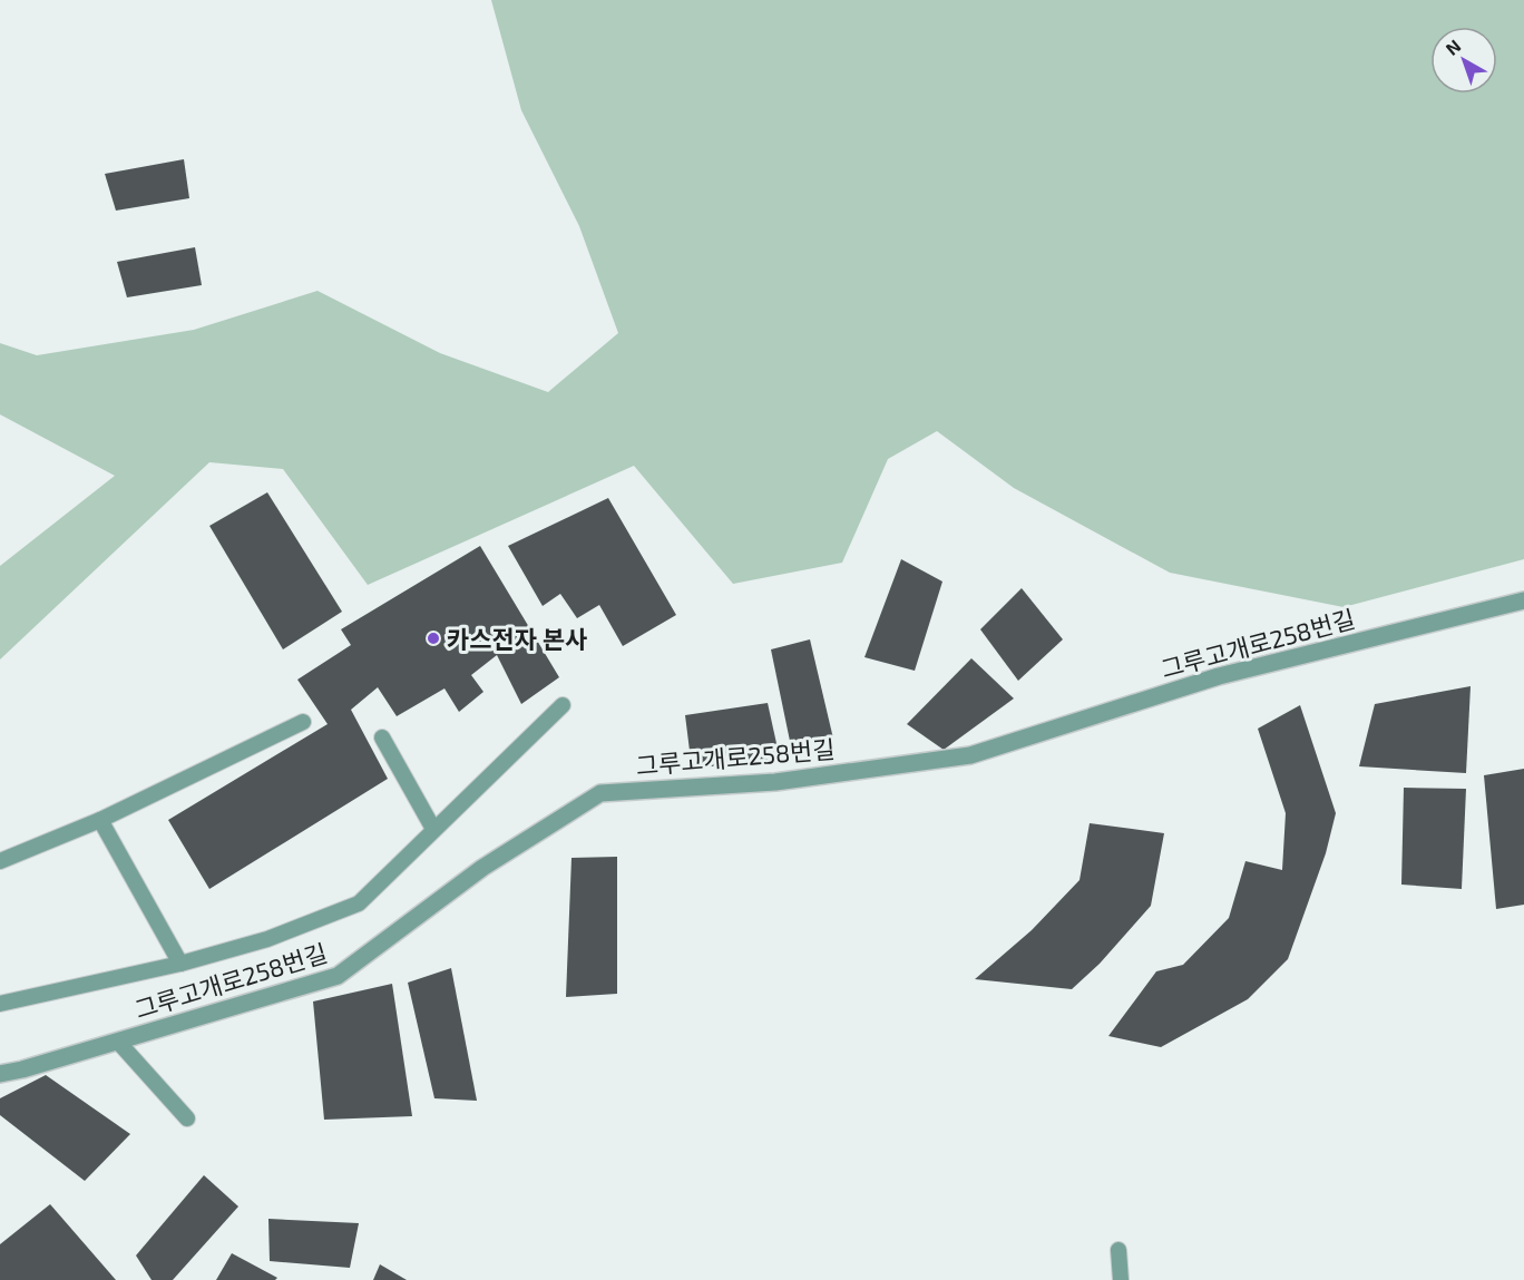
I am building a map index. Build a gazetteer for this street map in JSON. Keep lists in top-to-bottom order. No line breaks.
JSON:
{"streets":{"street":["그루고개로258번길"]},"places":["카스전자 본사"],"north":"top left"}
